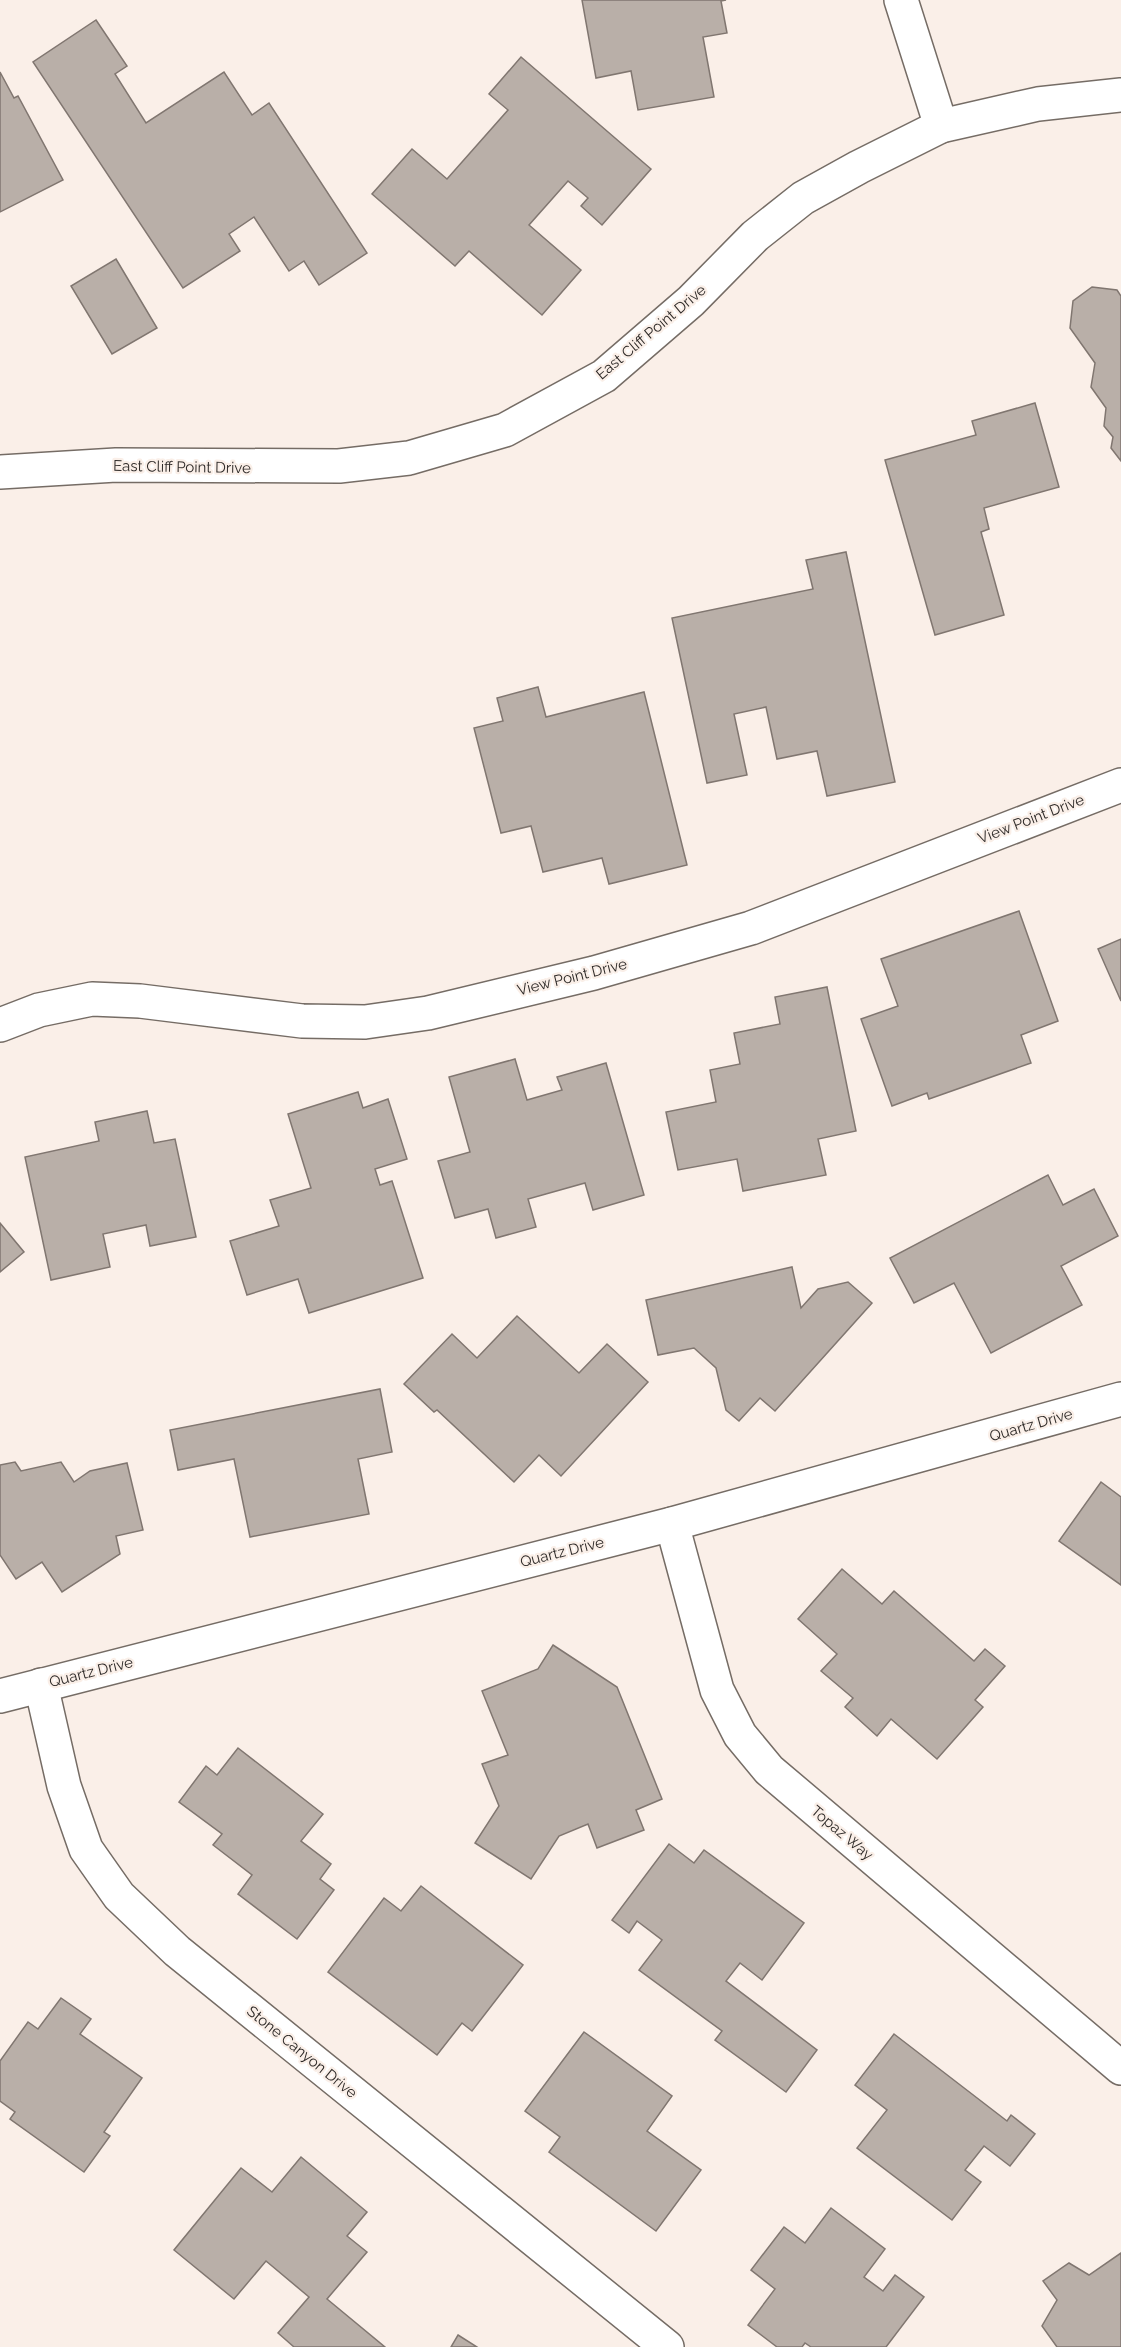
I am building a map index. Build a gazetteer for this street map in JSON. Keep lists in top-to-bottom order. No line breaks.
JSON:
{"streets":{"street":["East Cliff Point Drive","View Point Drive","Quartz Drive","Topaz Way","Stone Canyon Drive"]},"crossings":[["Quartz Drive","Topaz Way"],["Quartz Drive","Stone Canyon Drive"]]}
